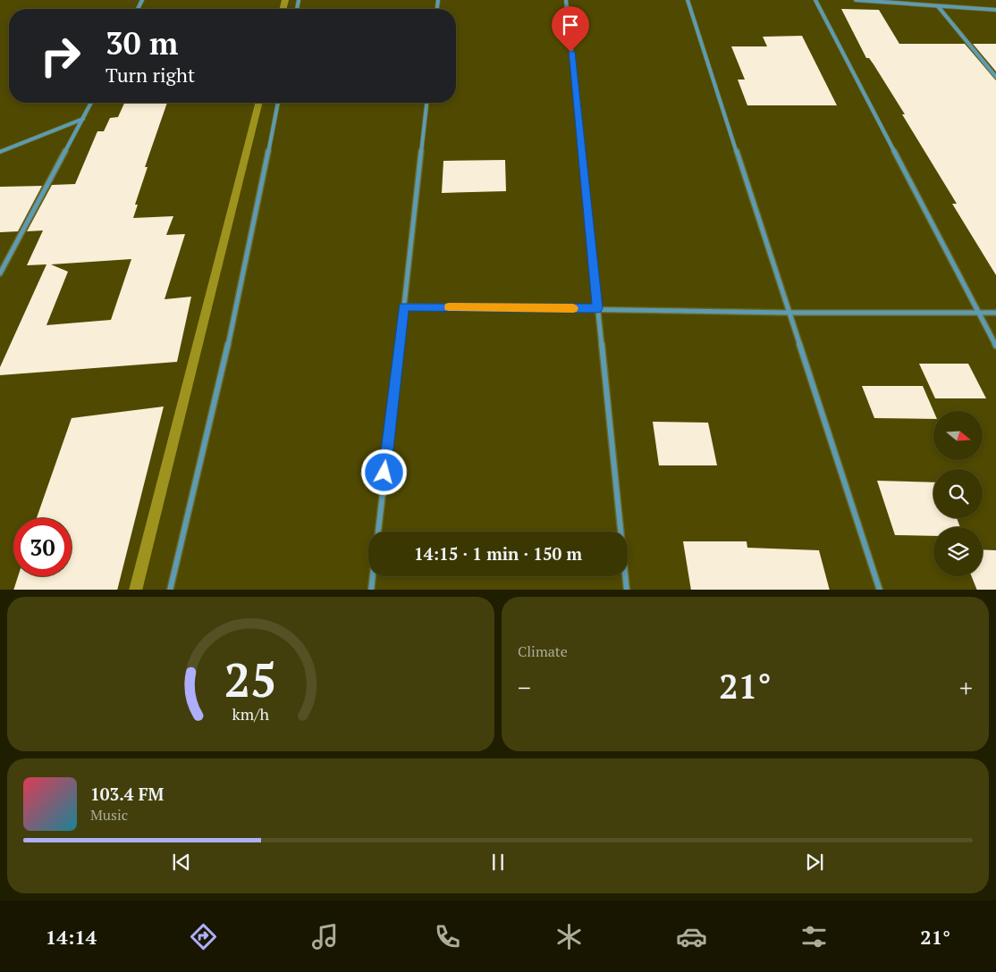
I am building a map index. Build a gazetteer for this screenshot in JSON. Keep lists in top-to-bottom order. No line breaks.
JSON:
{"north":"right","page":{"turn":["30 m","Turn right"],"limit":"30","trip":"14:15 · 1 min · 150 m","tile":"Climate","heat":["−","21°","+"],"song":["103.4 FM","Music"],"tabs":["14:14","21°"],"gauge":["25","km/h"]}}
